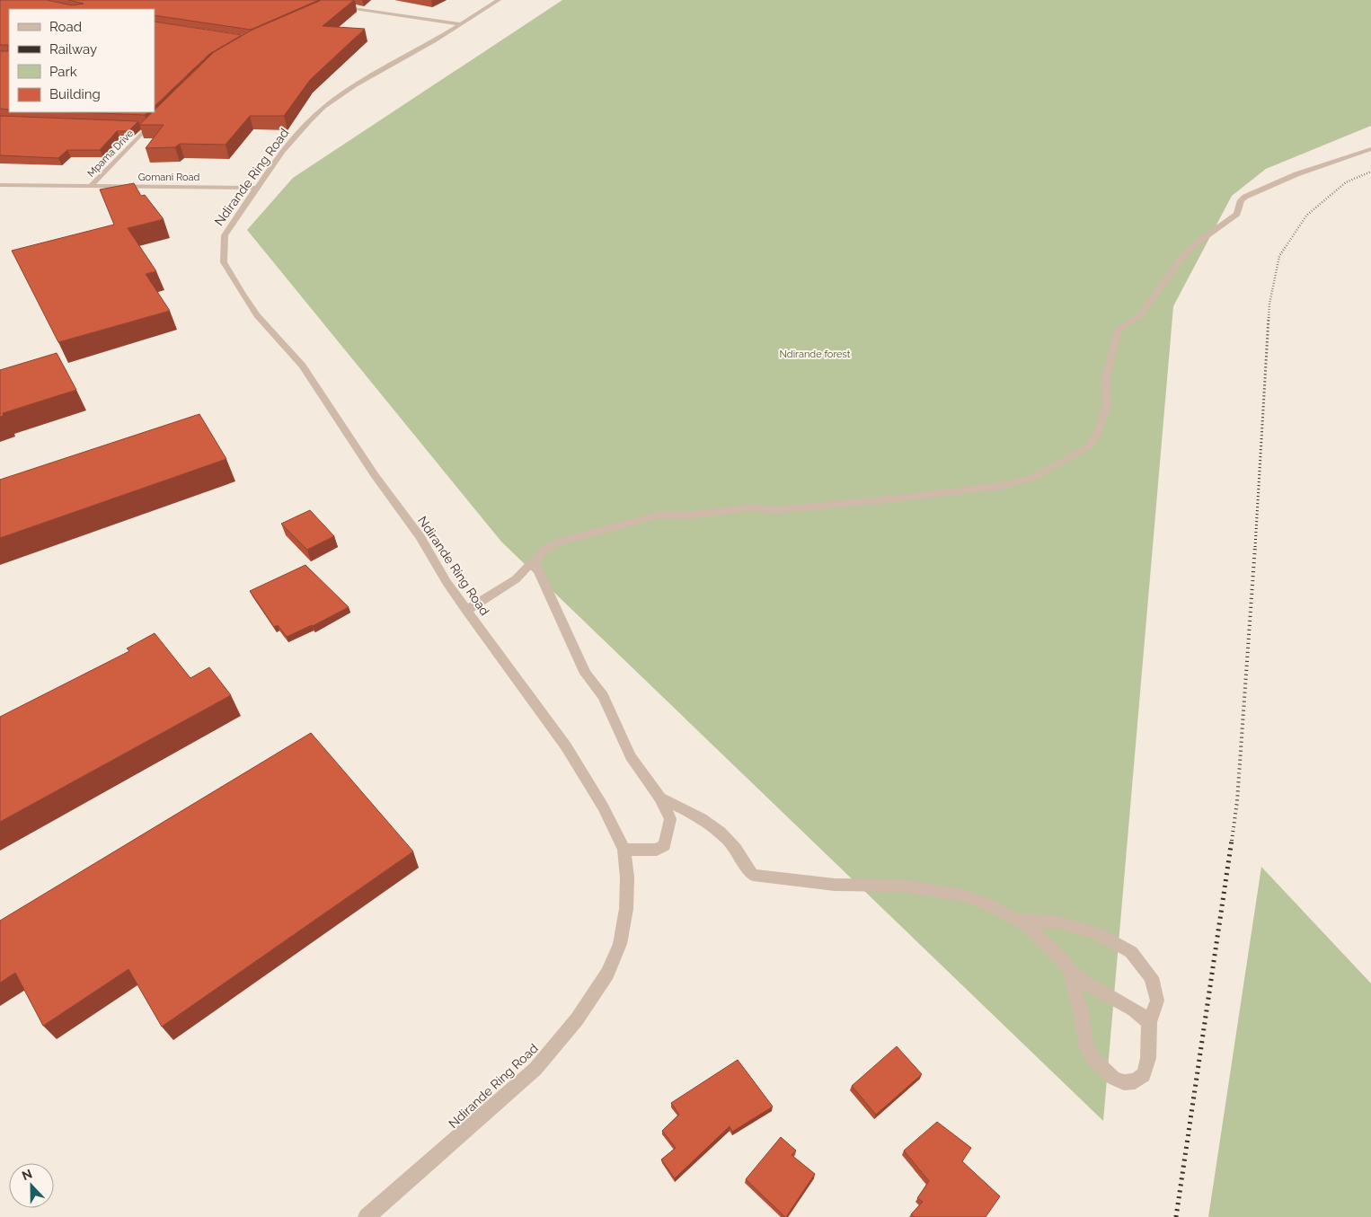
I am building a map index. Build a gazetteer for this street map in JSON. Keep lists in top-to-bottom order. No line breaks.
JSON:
{"streets":{"street":["Mpama Drive","Gomani Road","Ndirande Ring Road"]},"crossings":[["Mpama Drive","Gomani Road"],["Gomani Road","Ndirande Ring Road"]],"parks":["Ndirande forest"],"legend":["Road","Railway","Park","Building"],"north":"top"}
